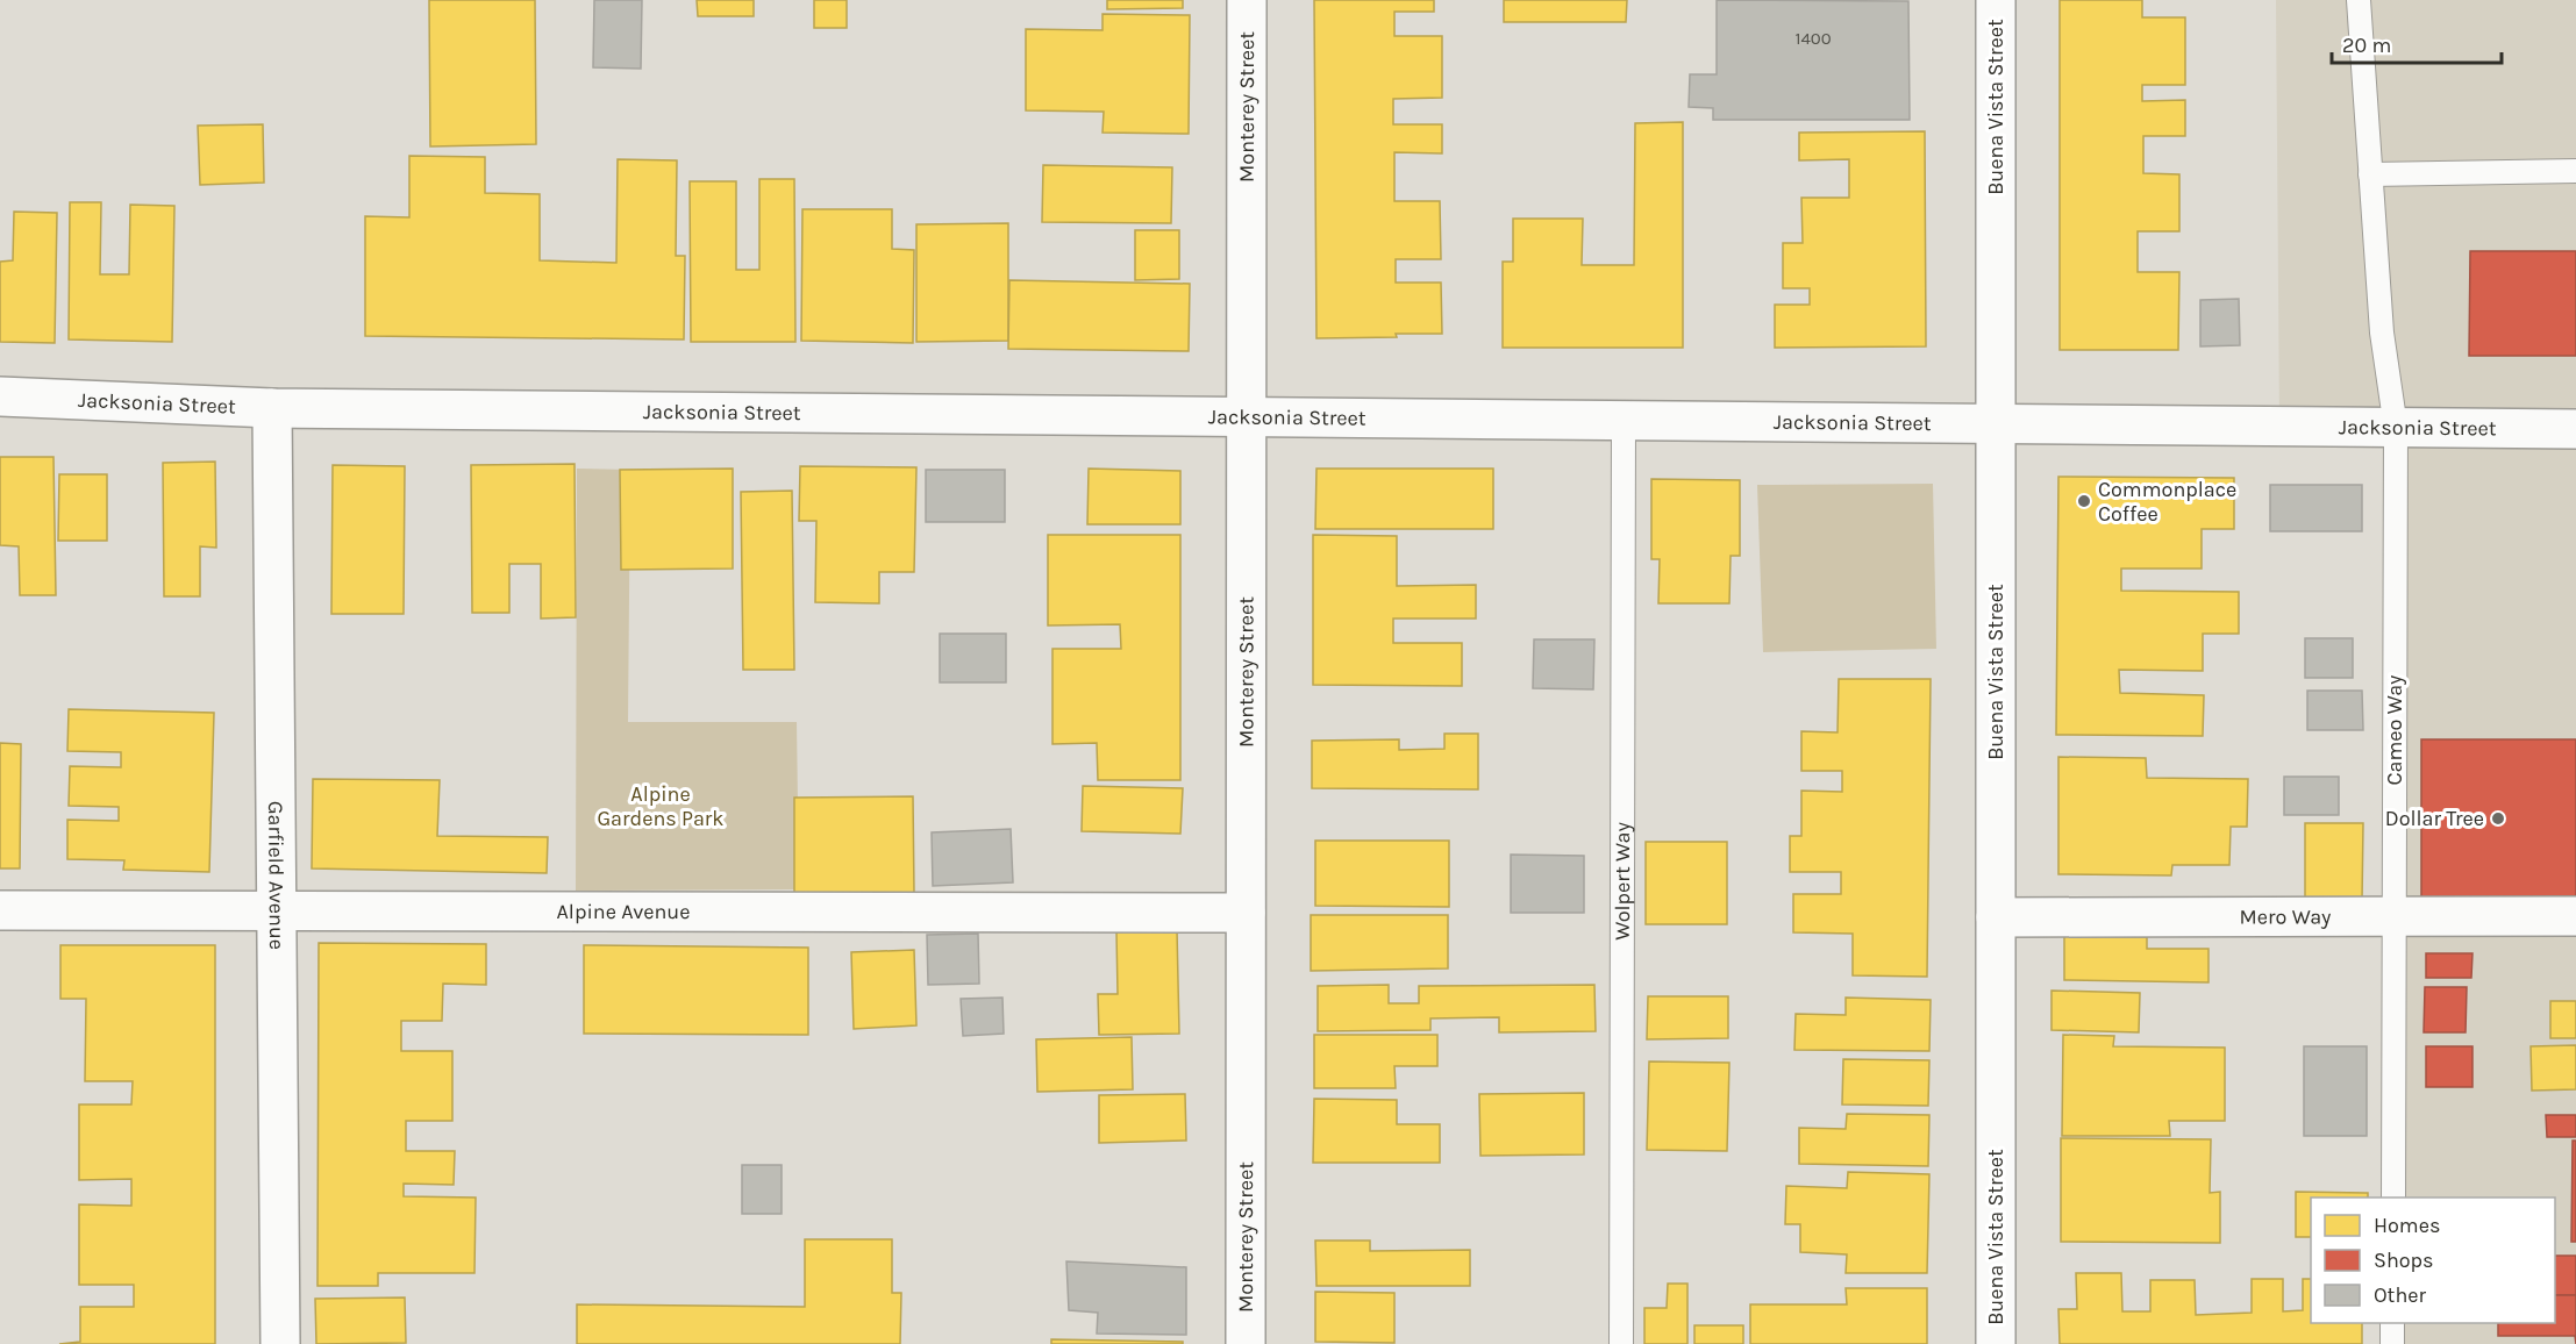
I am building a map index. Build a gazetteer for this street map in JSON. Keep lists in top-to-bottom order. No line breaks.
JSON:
{"streets":{"street":["Monterey Street","Buena Vista Street","Jacksonia Street","Garfield Avenue","Alpine Avenue","Mero Way"],"lane":["Cameo Way","Wolpert Way"]},"crossings":[["Monterey Street","Jacksonia Street"],["Monterey Street","Alpine Avenue"],["Buena Vista Street","Jacksonia Street"],["Buena Vista Street","Mero Way"],["Jacksonia Street","Cameo Way"],["Jacksonia Street","Garfield Avenue"],["Jacksonia Street","Wolpert Way"],["Cameo Way","Mero Way"],["Garfield Avenue","Alpine Avenue"]],"parks":["Alpine Gardens Park"],"places":["Commonplace Coffee","Dollar Tree"],"house_numbers":["1400"],"legend":["Homes","Shops","Other"],"scale_bar":"20 m"}
